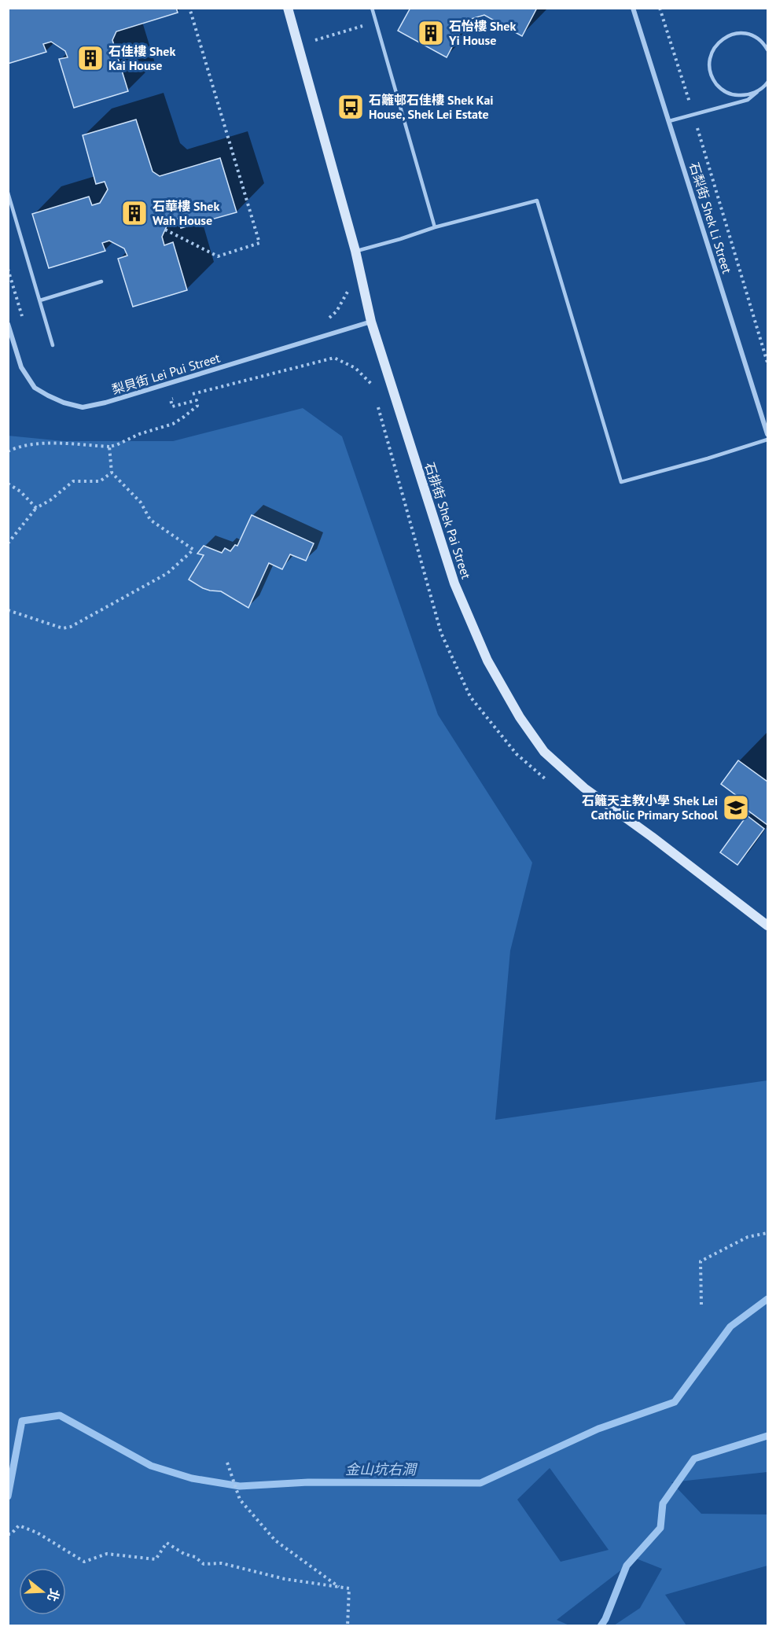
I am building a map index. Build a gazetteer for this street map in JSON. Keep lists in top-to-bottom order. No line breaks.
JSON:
{"streets":{"street":["石梨街 Shek Li Street","梨貝街 Lei Pui Street","石排街 Shek Pai Street"]},"crossings":[["梨貝街 Lei Pui Street","石排街 Shek Pai Street"]],"water":["金山坑右澗"],"places":{"building":["石怡樓 Shek Yi House","石佳樓 Shek Kai House","石華樓 Shek Wah House"],"bus stop":["石籬邨石佳樓 Shek Kai House, Shek Lei Estate"],"school or university":["石籬天主教小學 Shek Lei Catholic Primary School"]},"north":"right"}
